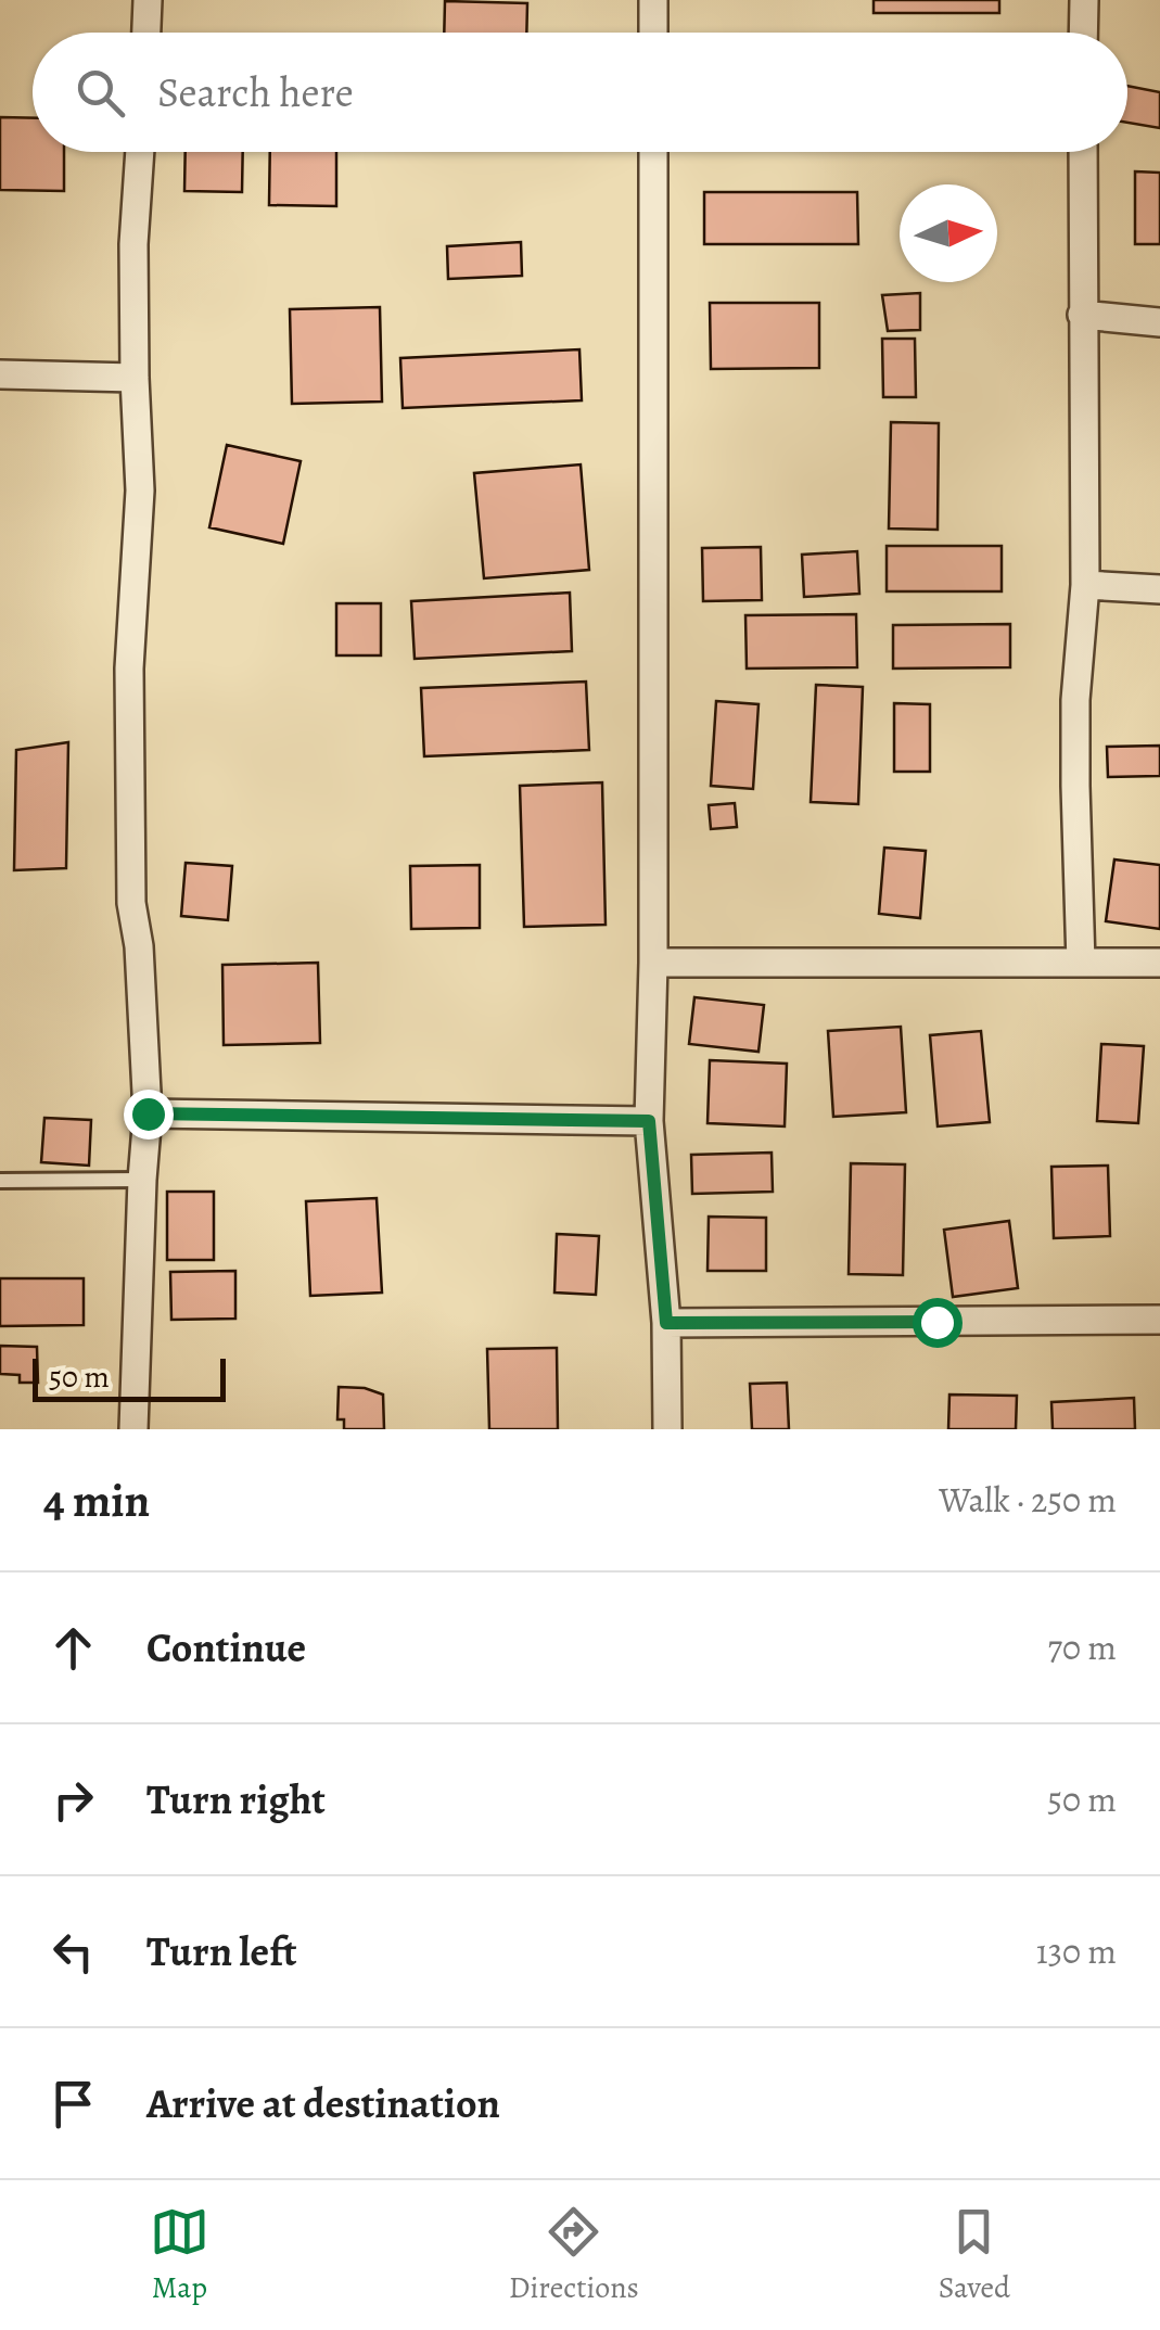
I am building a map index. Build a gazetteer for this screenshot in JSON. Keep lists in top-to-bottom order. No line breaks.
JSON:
{"scale_bar":"50 m","north":"right","page":{"search":"Search here","scale":"50 m","heading":["4 min","Walk · 250 m"],"list":[["Continue","70 m"],["Turn right","50 m"],["Turn left","130 m"],"Arrive at destination"],"nav":["Map","Directions","Saved"]}}
